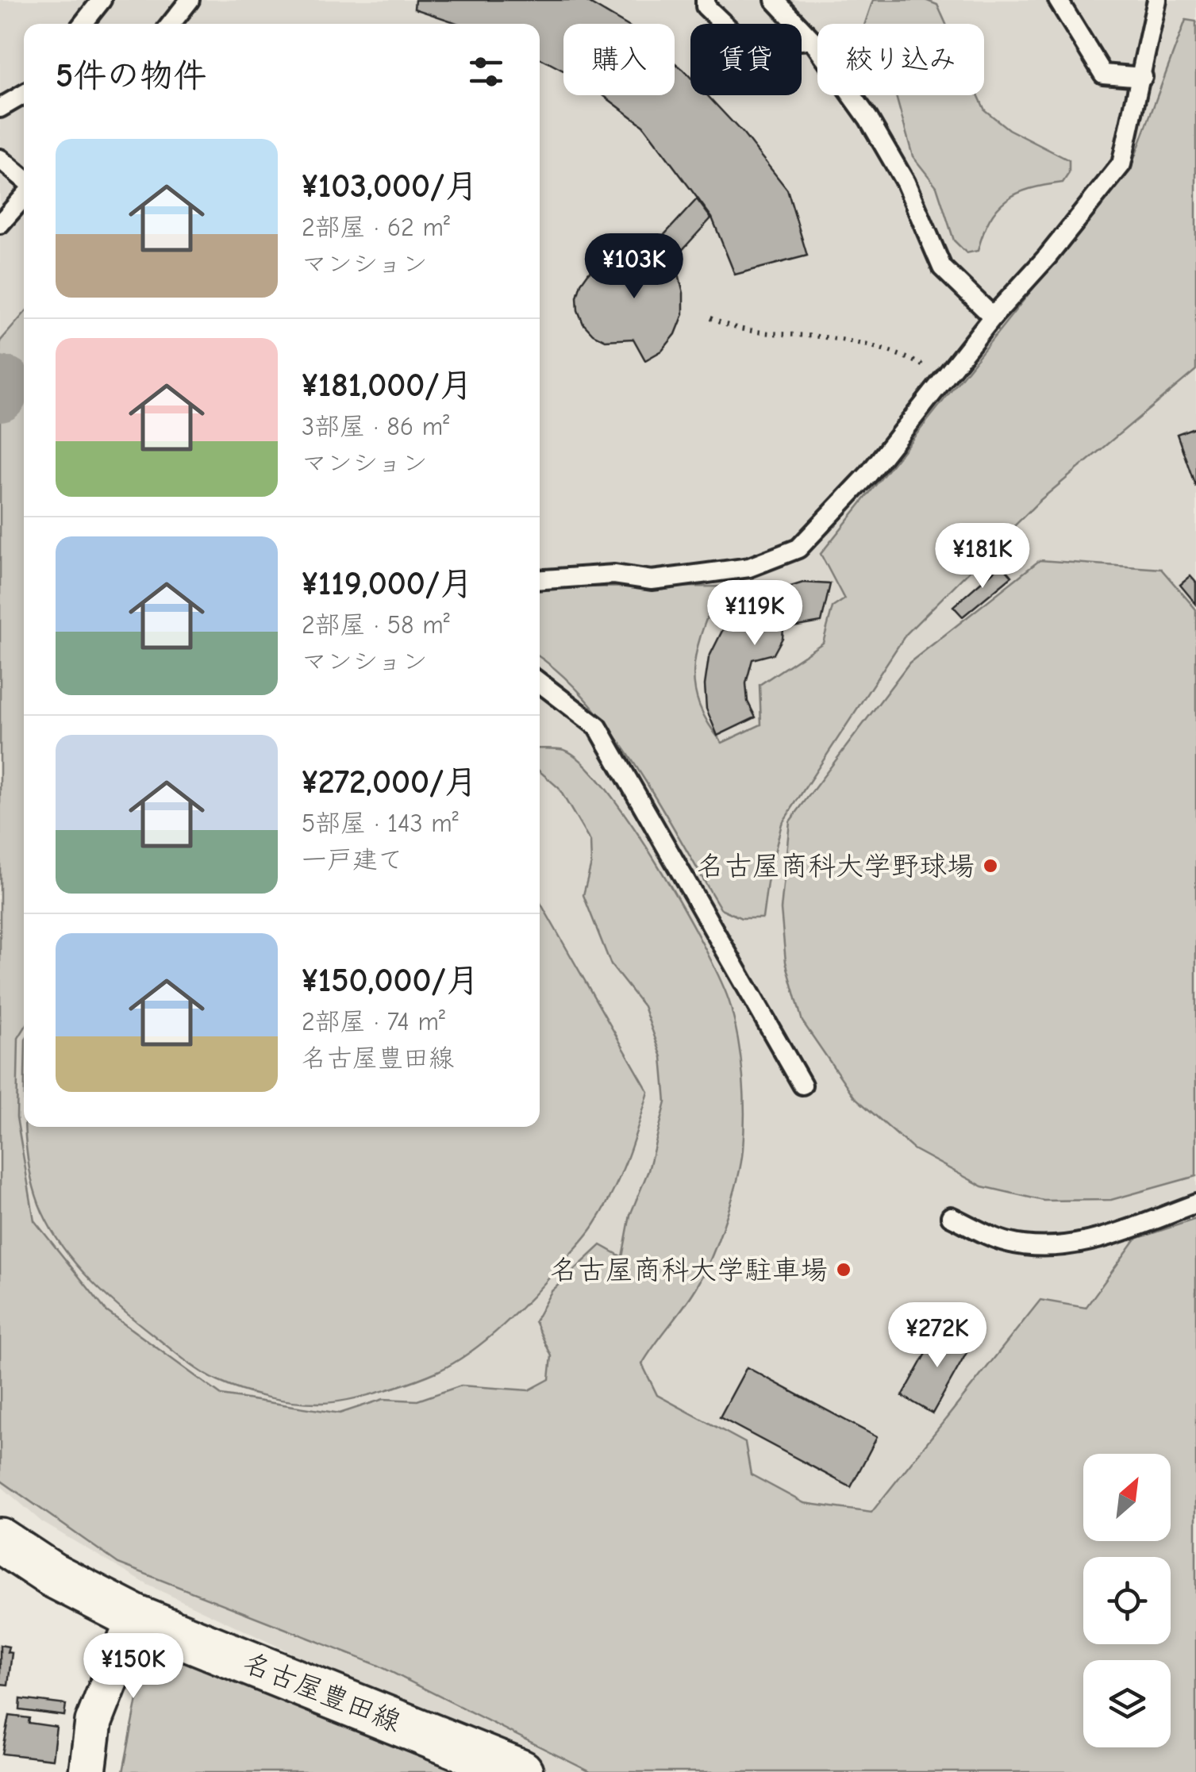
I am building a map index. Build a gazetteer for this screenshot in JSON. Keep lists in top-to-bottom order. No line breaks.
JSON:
{"streets":{"main road":["名古屋豊田線"]},"places":["名古屋商科大学野球場","名古屋商科大学駐車場"],"north":"top right","page":{"chip":["購入","賃貸","絞り込み"],"heading":"5件の物件","list":[{"name":"¥103,000/月","note":"2部屋 · 62 m² · マンション"},{"name":"¥181,000/月","note":"3部屋 · 86 m² · マンション"},{"name":"¥119,000/月","note":"2部屋 · 58 m² · マンション"},{"name":"¥272,000/月","note":"5部屋 · 143 m² · 一戸建て"},{"name":"¥150,000/月","note":"2部屋 · 74 m² · 名古屋豊田線"}],"price":["¥103K","¥181K","¥119K","¥272K","¥150K"]}}
